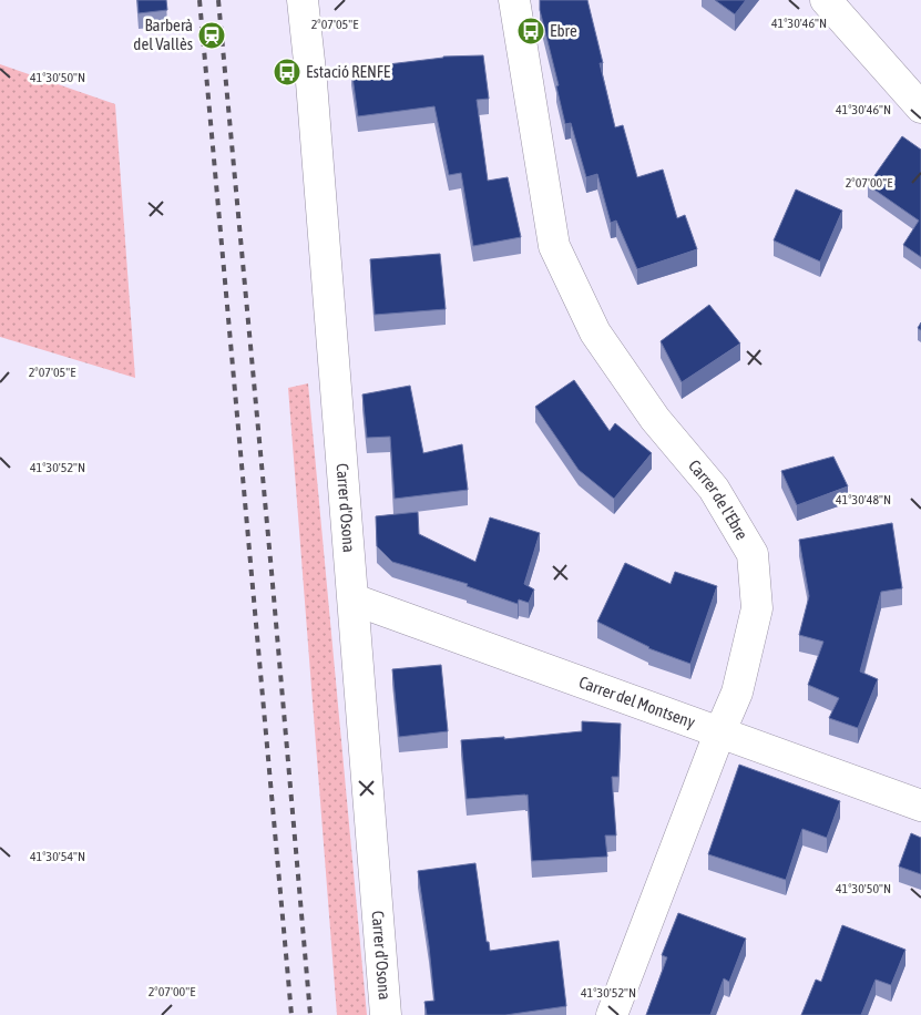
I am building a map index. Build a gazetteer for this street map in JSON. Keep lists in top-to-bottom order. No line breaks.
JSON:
{"streets":{"street":["Carrer de l'Ebre","Carrer d'Osona","Carrer del Montseny"]},"crossings":[["Carrer de l'Ebre","Carrer del Montseny"],["Carrer d'Osona","Carrer del Montseny"]],"places":{"bus stop":["Ebre","Estació RENFE"],"station":["Barberà del Vallès"]},"coordinates":["41°30'46\"N","2°07'05\"E","41°30'50\"N","2°07'00\"E","41°30'52\"N","41°30'48\"N","41°30'54\"N"]}
